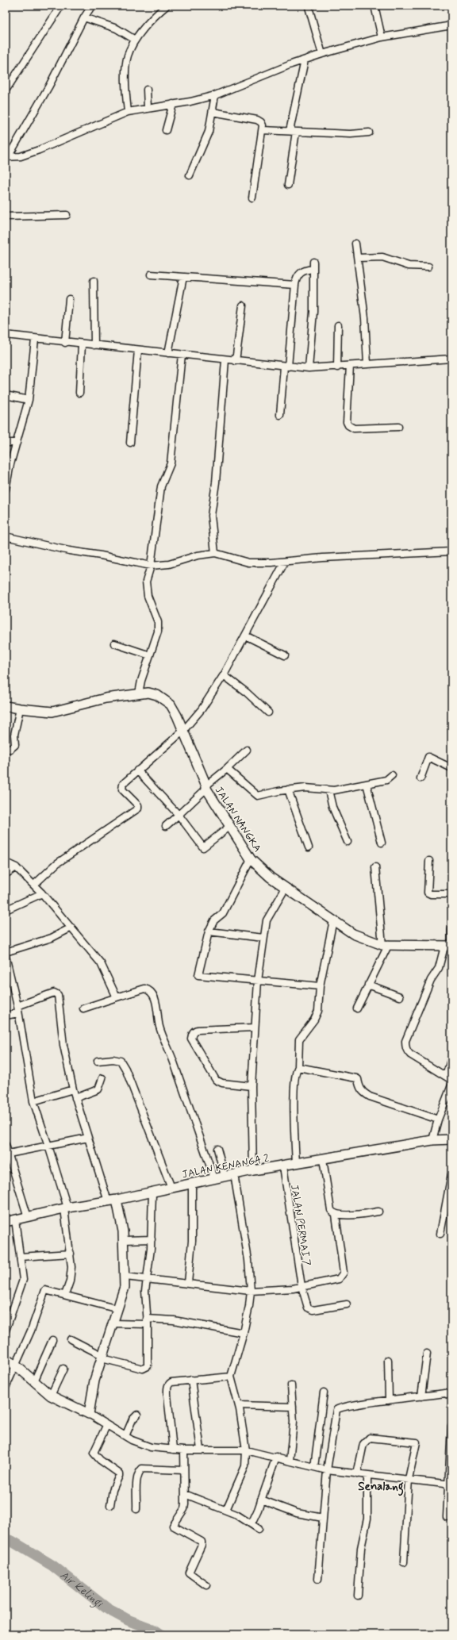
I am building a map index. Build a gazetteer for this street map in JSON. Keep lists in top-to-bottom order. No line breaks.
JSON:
{"streets":{"street":["JALAN NANGKA","JALAN KENANGA 2","JALAN PERMAI 7"]},"crossings":[["JALAN KENANGA 2","JALAN PERMAI 7"]],"districts":["Senalang"],"water":["Air Kelingi"]}
